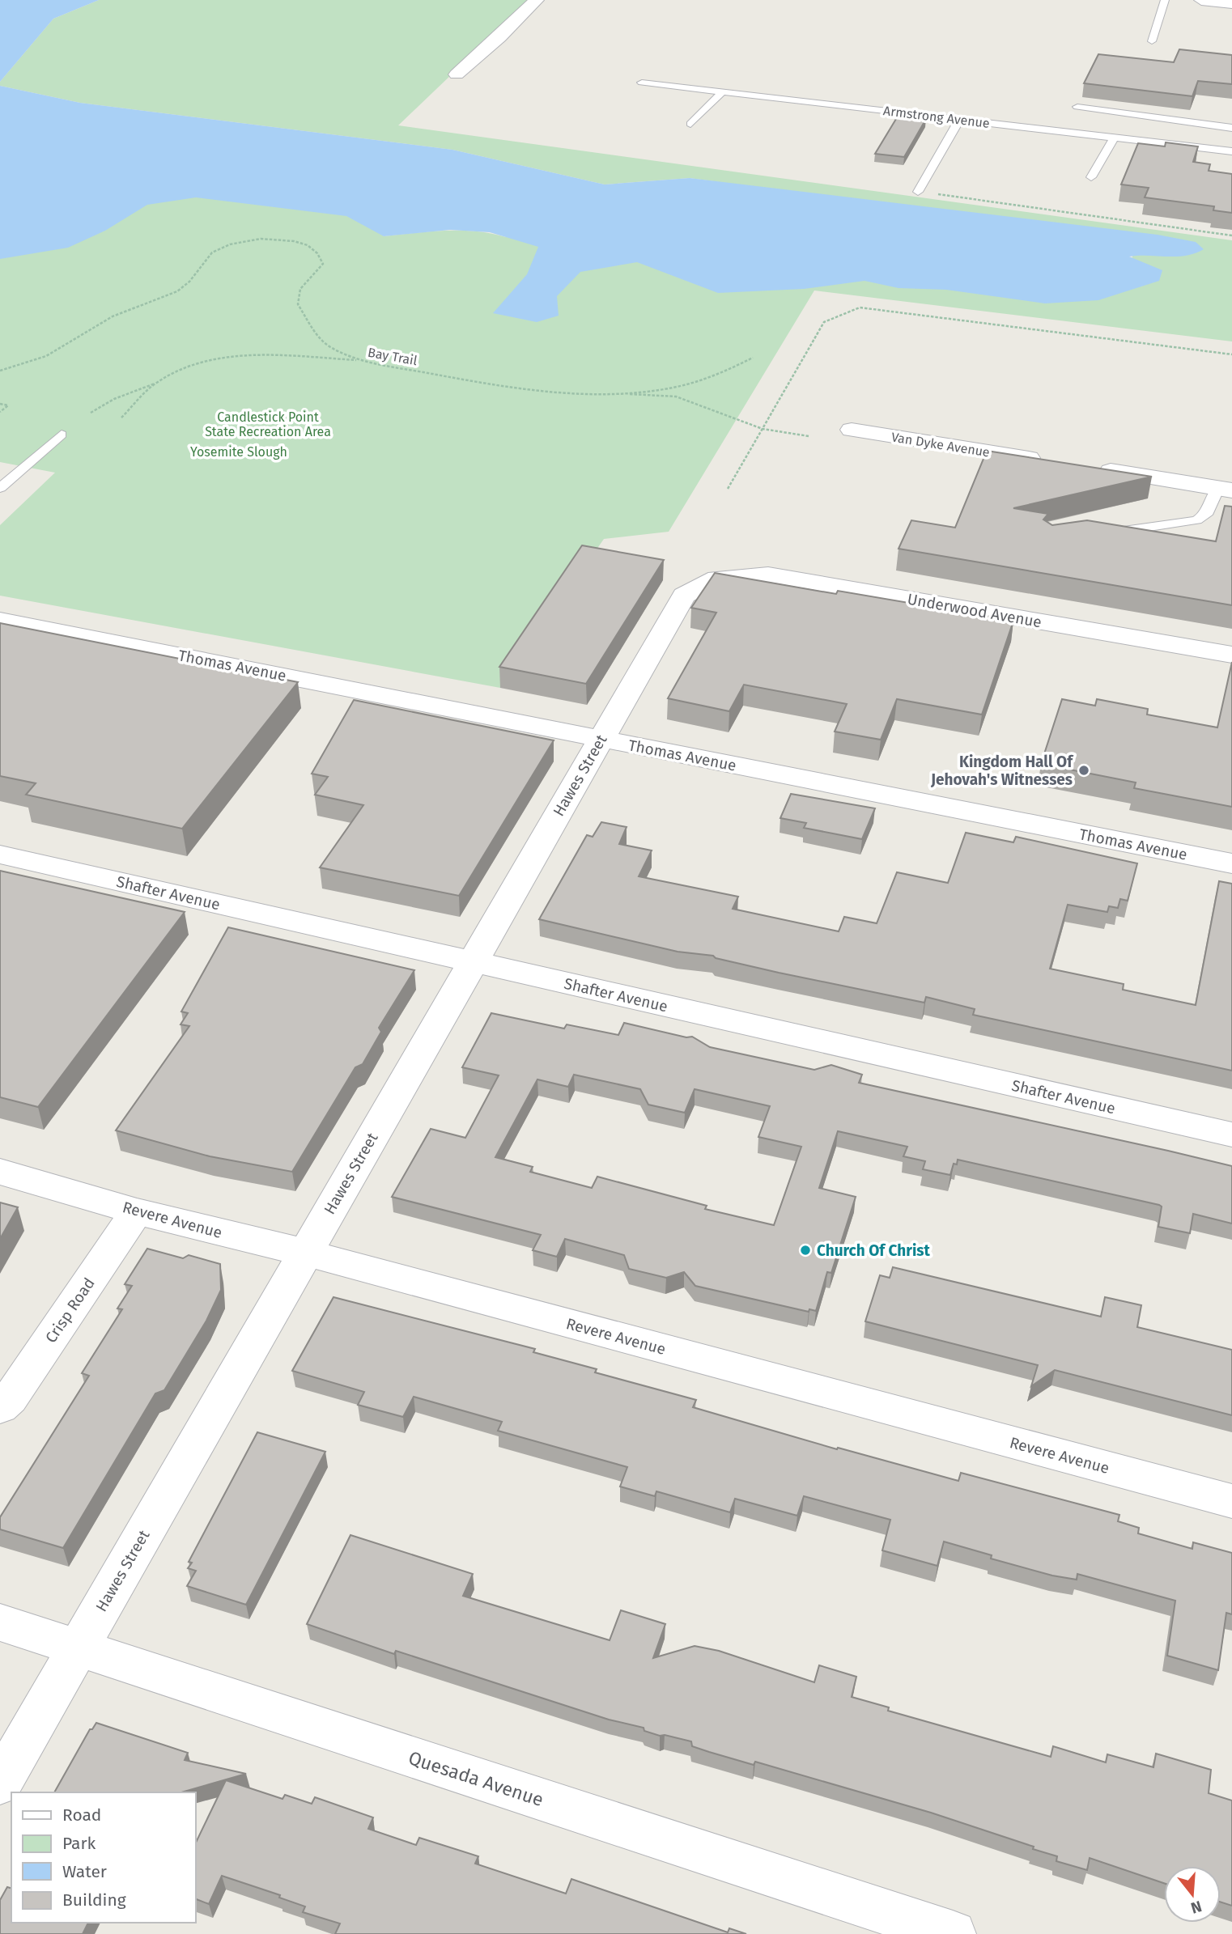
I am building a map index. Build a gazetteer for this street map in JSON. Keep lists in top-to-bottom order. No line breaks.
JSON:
{"streets":{"street":["Van Dyke Avenue","Underwood Avenue","Thomas Avenue","Hawes Street","Shafter Avenue","Revere Avenue","Crisp Road","Quesada Avenue"],"lane":["Armstrong Avenue"],"path":["Bay Trail"]},"crossings":[["Underwood Avenue","Hawes Street"],["Thomas Avenue","Hawes Street"],["Hawes Street","Shafter Avenue"],["Hawes Street","Revere Avenue"],["Hawes Street","Quesada Avenue"],["Revere Avenue","Crisp Road"]],"parks":["Candlestick Point State Recreation Area","Yosemite Slough"],"places":["Kingdom Hall Of Jehovah's Witnesses","Church Of Christ"],"legend":["Road","Park","Water","Building"],"north":"bottom"}
